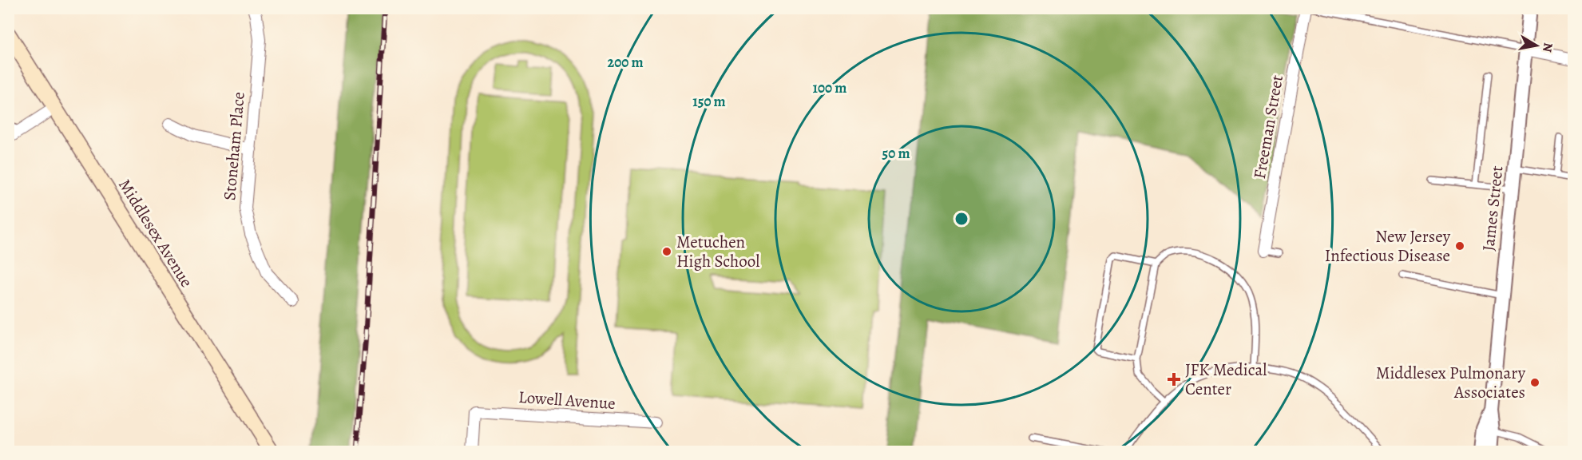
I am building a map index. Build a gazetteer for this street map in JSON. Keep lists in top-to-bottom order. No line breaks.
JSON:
{"streets":{"main road":["Middlesex Avenue"],"street":["Freeman Street","Stoneham Place","James Street","Lowell Avenue"]},"places":{"other":["New Jersey Infectious Disease","Metuchen High School","Middlesex Pulmonary Associates"],"health":["JFK Medical Center"]},"north":"right","rings":["200 m","100 m","150 m","50 m"]}
